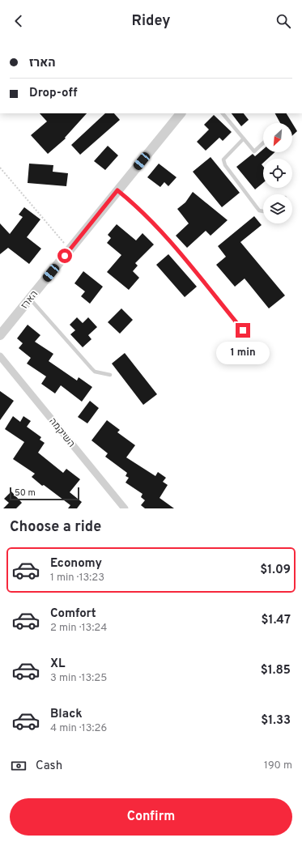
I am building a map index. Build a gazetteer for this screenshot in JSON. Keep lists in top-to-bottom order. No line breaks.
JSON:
{"streets":{"street":["הארז","השיקמה"]},"scale_bar":"50 m","north":"bottom left","page":{"header":"Ridey","banner":["הארז","Drop-off"],"bubble":"1 min","scale":"50 m","heading":"Choose a ride","list":[{"name":"Economy","note":"1 min · 13:23","value":"$1.09"},{"name":"Comfort","note":"2 min · 13:24","value":"$1.47"},{"name":"XL","note":"3 min · 13:25","value":"$1.85"},{"name":"Black","note":"4 min · 13:26","value":"$1.33"}],"pay":["Cash","190 m"],"buttons":"Confirm"}}
